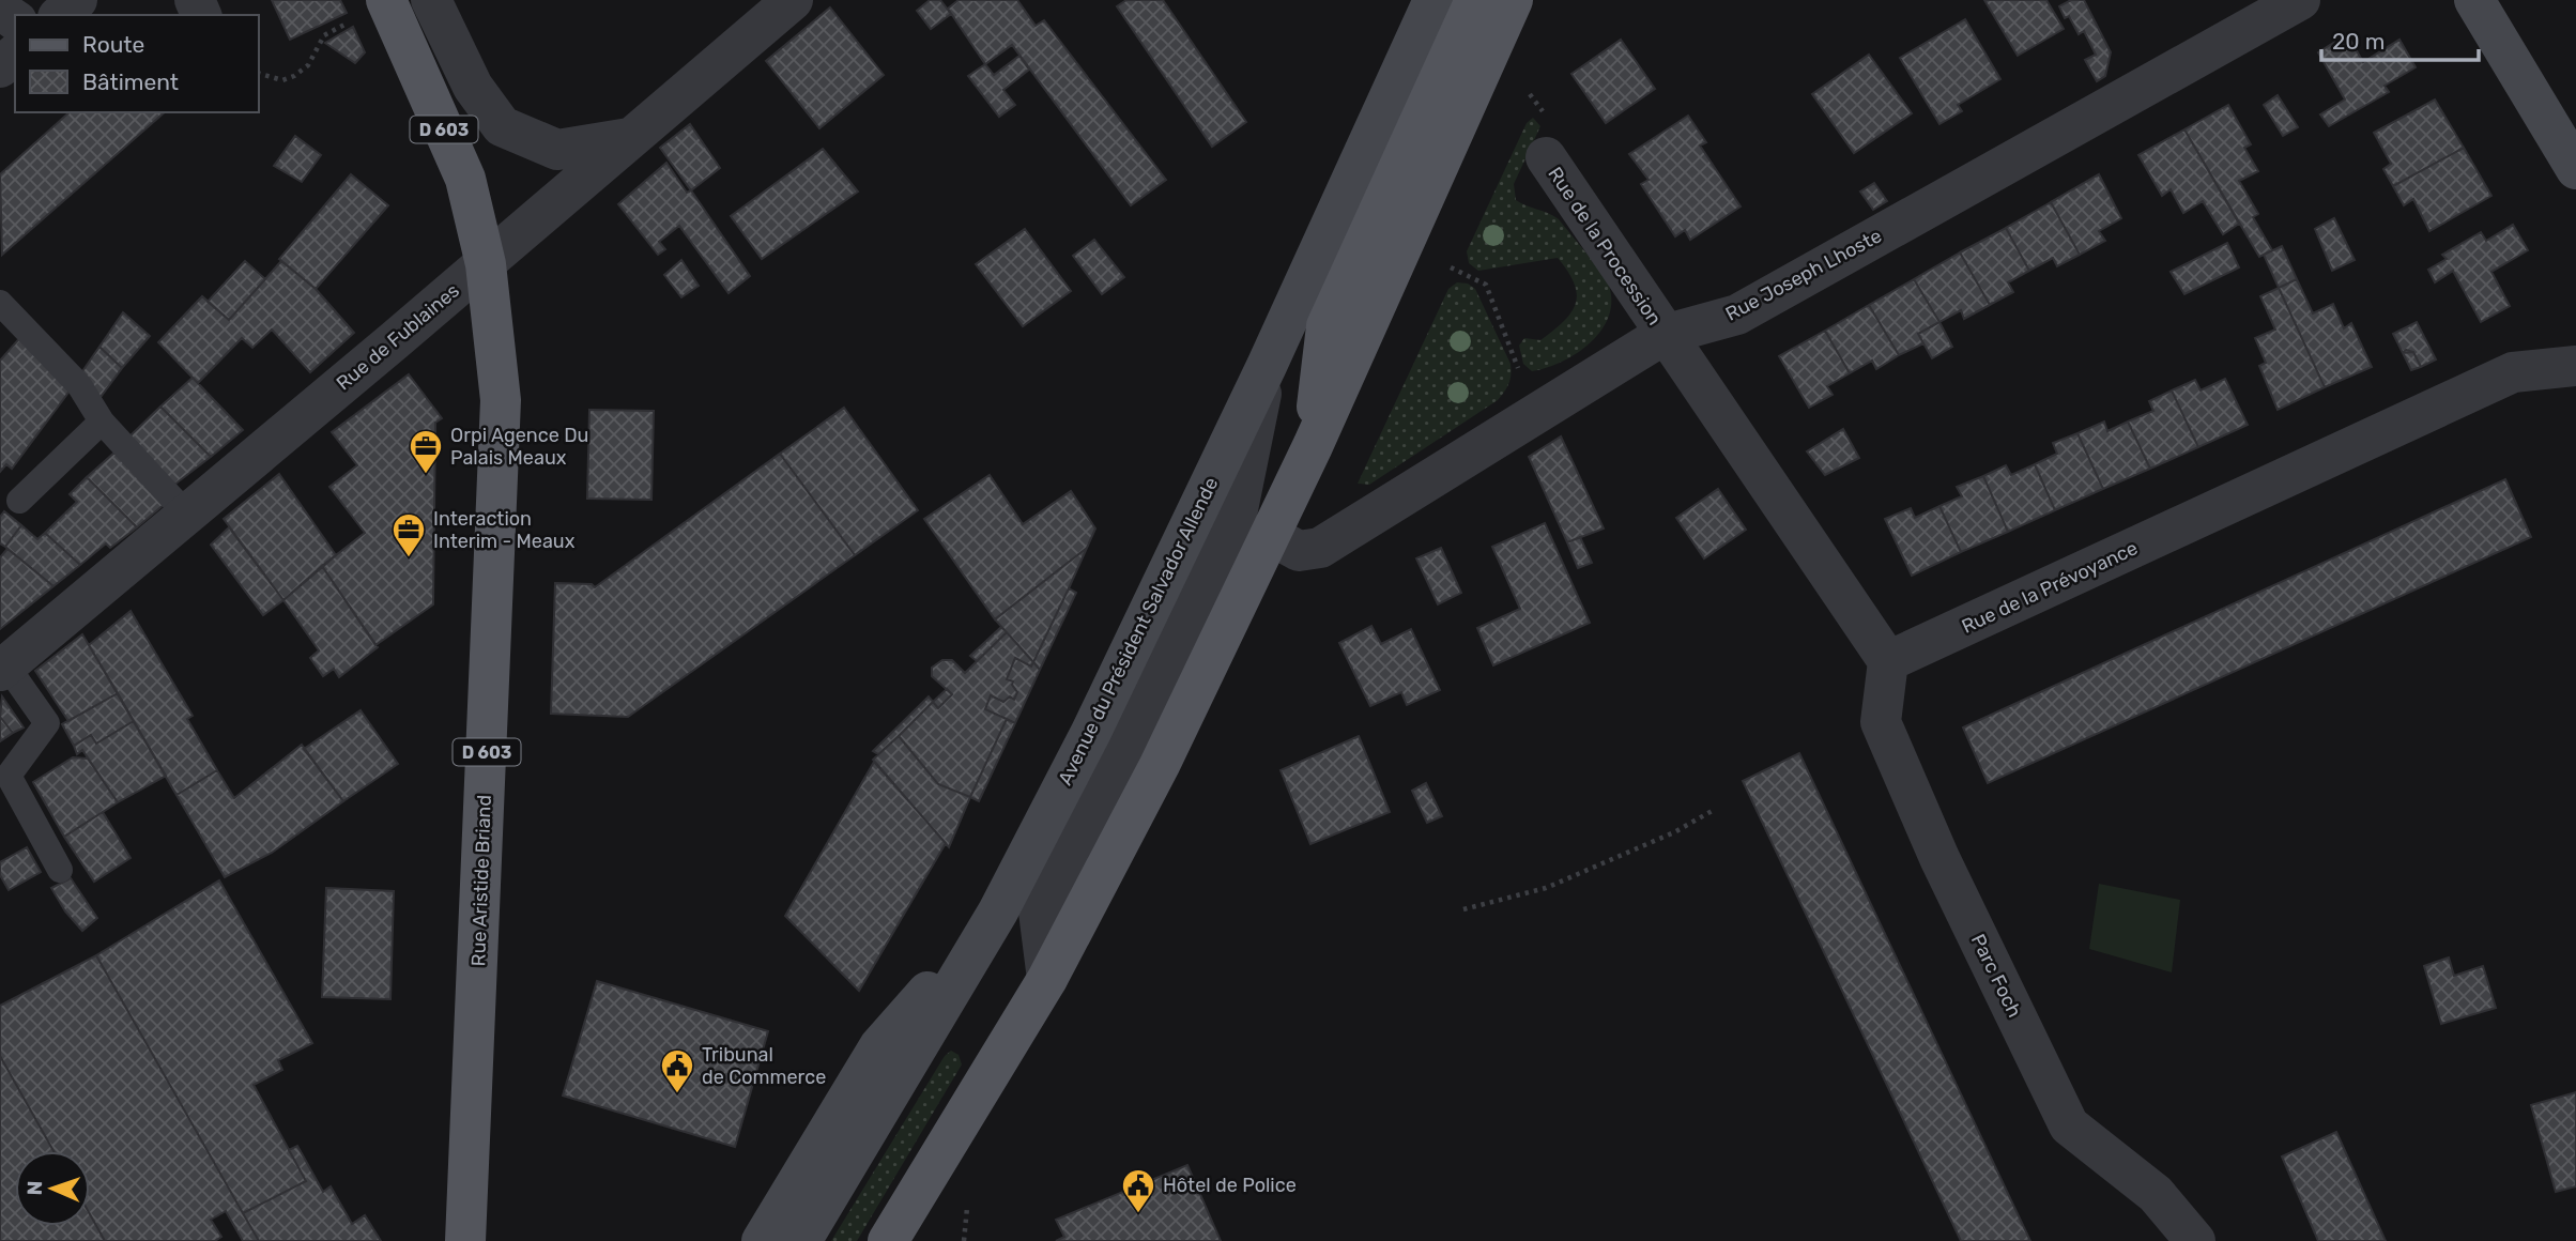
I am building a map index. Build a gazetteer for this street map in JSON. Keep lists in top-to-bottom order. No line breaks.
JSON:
{"streets":{"main road":["D 603","Avenue du Président Salvador Allende","Rue Aristide Briand"],"street":["Rue de la Procession","Rue Joseph Lhoste","Rue de Fublaines","Rue de la Prévoyance","Parc Foch"]},"crossings":[["Rue de la Procession","Rue Joseph Lhoste"],["Rue de Fublaines","Rue Aristide Briand"],["Rue de la Prévoyance","Parc Foch"]],"places":{"office":["Orpi Agence Du Palais Meaux","Interaction Interim - Meaux"],"public building":["Tribunal de Commerce","Hôtel de Police"]},"legend":["Route","Bâtiment"],"scale_bar":"20 m","north":"left"}
